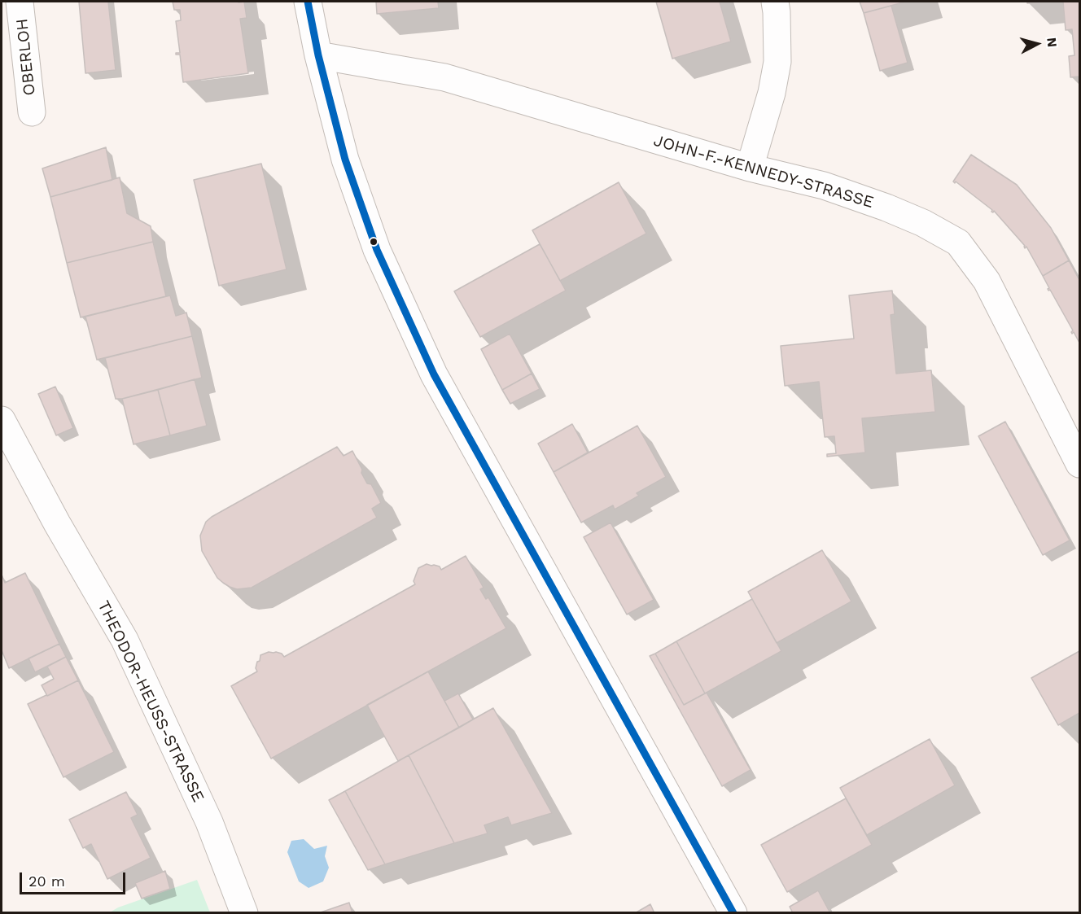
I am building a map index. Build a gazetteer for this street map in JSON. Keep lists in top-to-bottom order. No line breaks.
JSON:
{"streets":{"street":["OBERLOH","JOHN-F.-KENNEDY-STRASSE","THEODOR-HEUSS-STRASSE"]},"scale_bar":"20 m","north":"right"}
